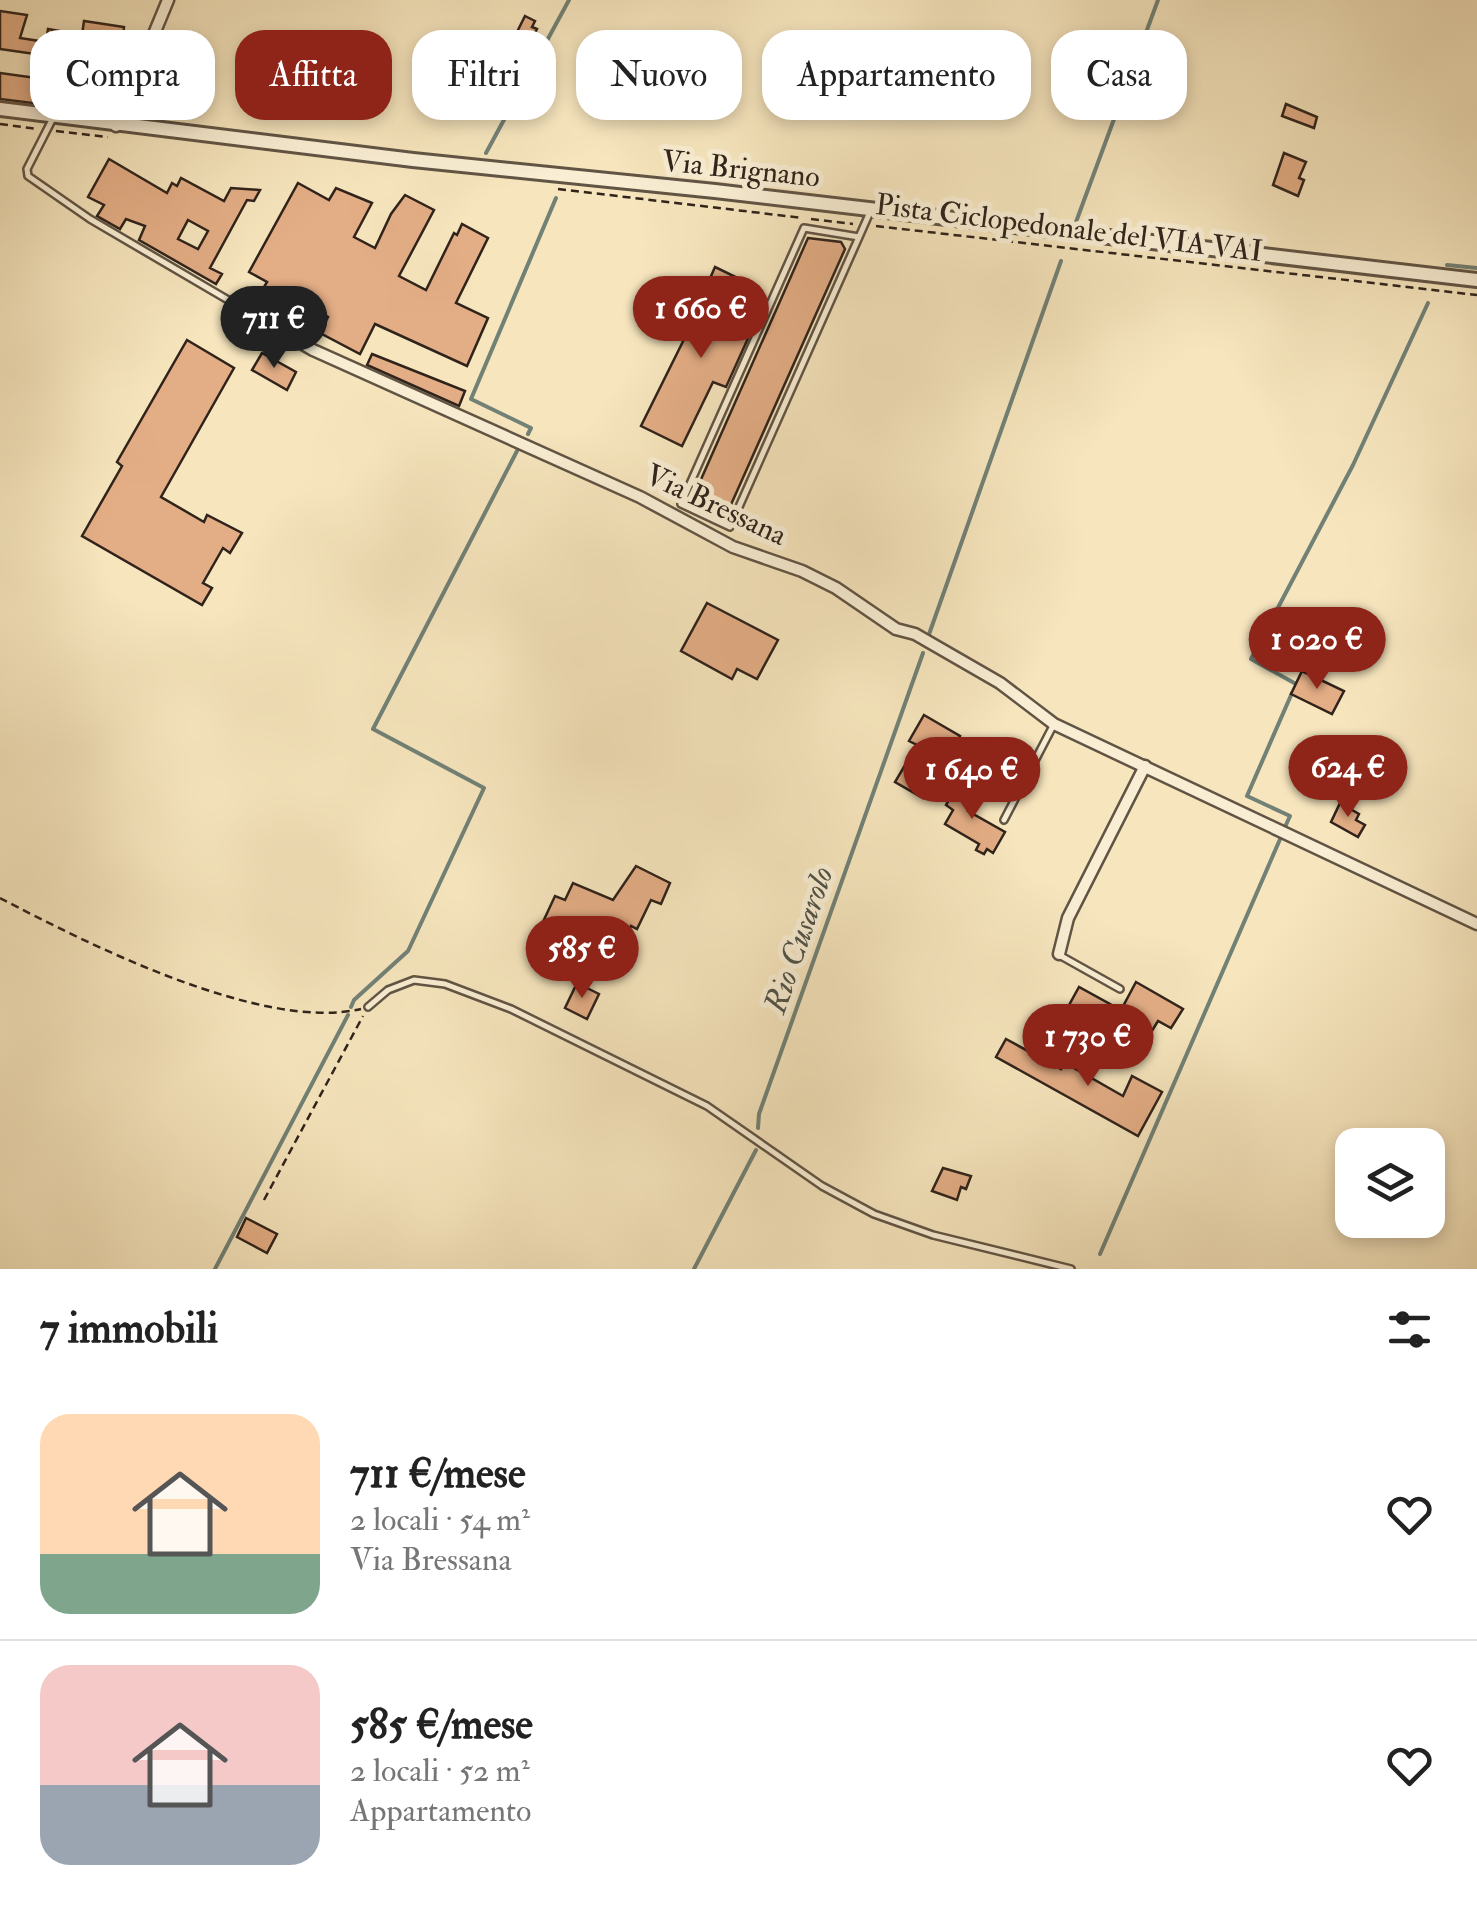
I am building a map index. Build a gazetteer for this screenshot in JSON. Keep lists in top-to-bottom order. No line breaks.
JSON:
{"streets":{"street":["Via Brignano","Via Bressana"],"path":["Pista Ciclopedonale del VIA VAI"]},"water":["Rio Cusarolo"],"page":{"chip":["Compra","Affitta","Filtri","Nuovo","Appartamento","Casa"],"price":["1 660 €","711 €","1 020 €","624 €","1 640 €","585 €","1 730 €"],"heading":"7 immobili","list":[{"name":"711 €/mese","note":"2 locali · 54 m² · Via Bressana"},{"name":"585 €/mese","note":"2 locali · 52 m² · Appartamento"}]}}
